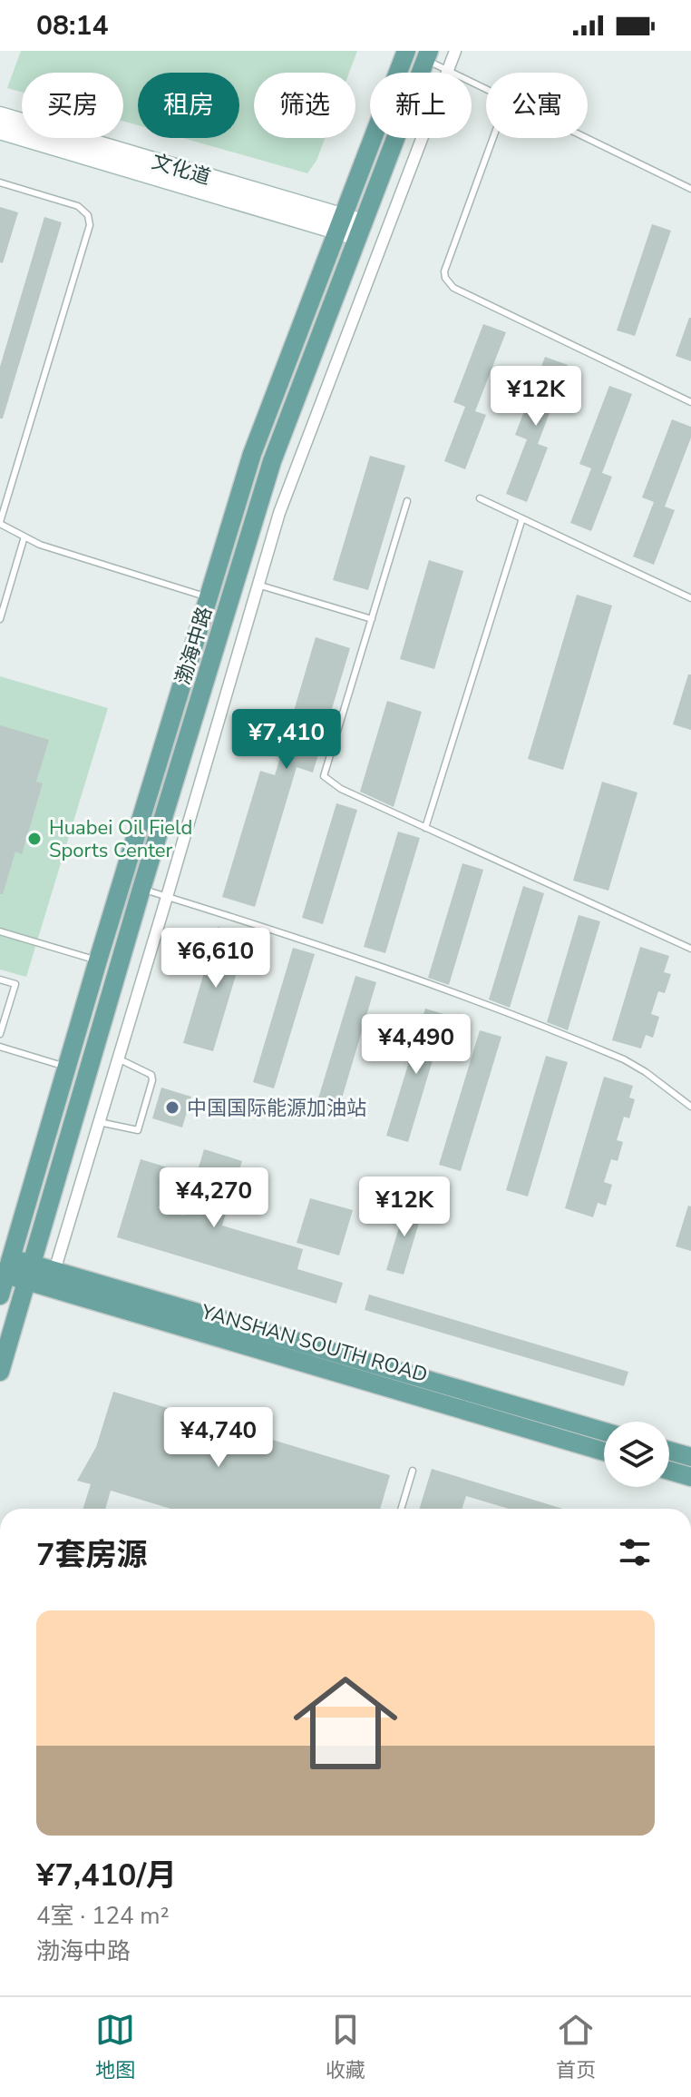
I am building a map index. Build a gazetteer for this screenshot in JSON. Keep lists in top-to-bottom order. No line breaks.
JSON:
{"streets":{"main road":["文化道","渤海中路","YANSHAN SOUTH ROAD"]},"crossings":[["文化道","渤海中路"],["渤海中路","YANSHAN SOUTH ROAD"]],"places":["Huabei Oil Field Sports Center","中国国际能源加油站"],"page":{"status":"08:14","chip":["买房","租房","筛选","新上","公寓"],"price":["¥12K","¥7,410","¥6,610","¥4,490","¥4,270","¥12K","¥4,740"],"heading":"7套房源","list":[{"name":"¥7,410/月","note":"4室 · 124 m² · 渤海中路"}],"tabs":["地图","收藏","首页"]}}
